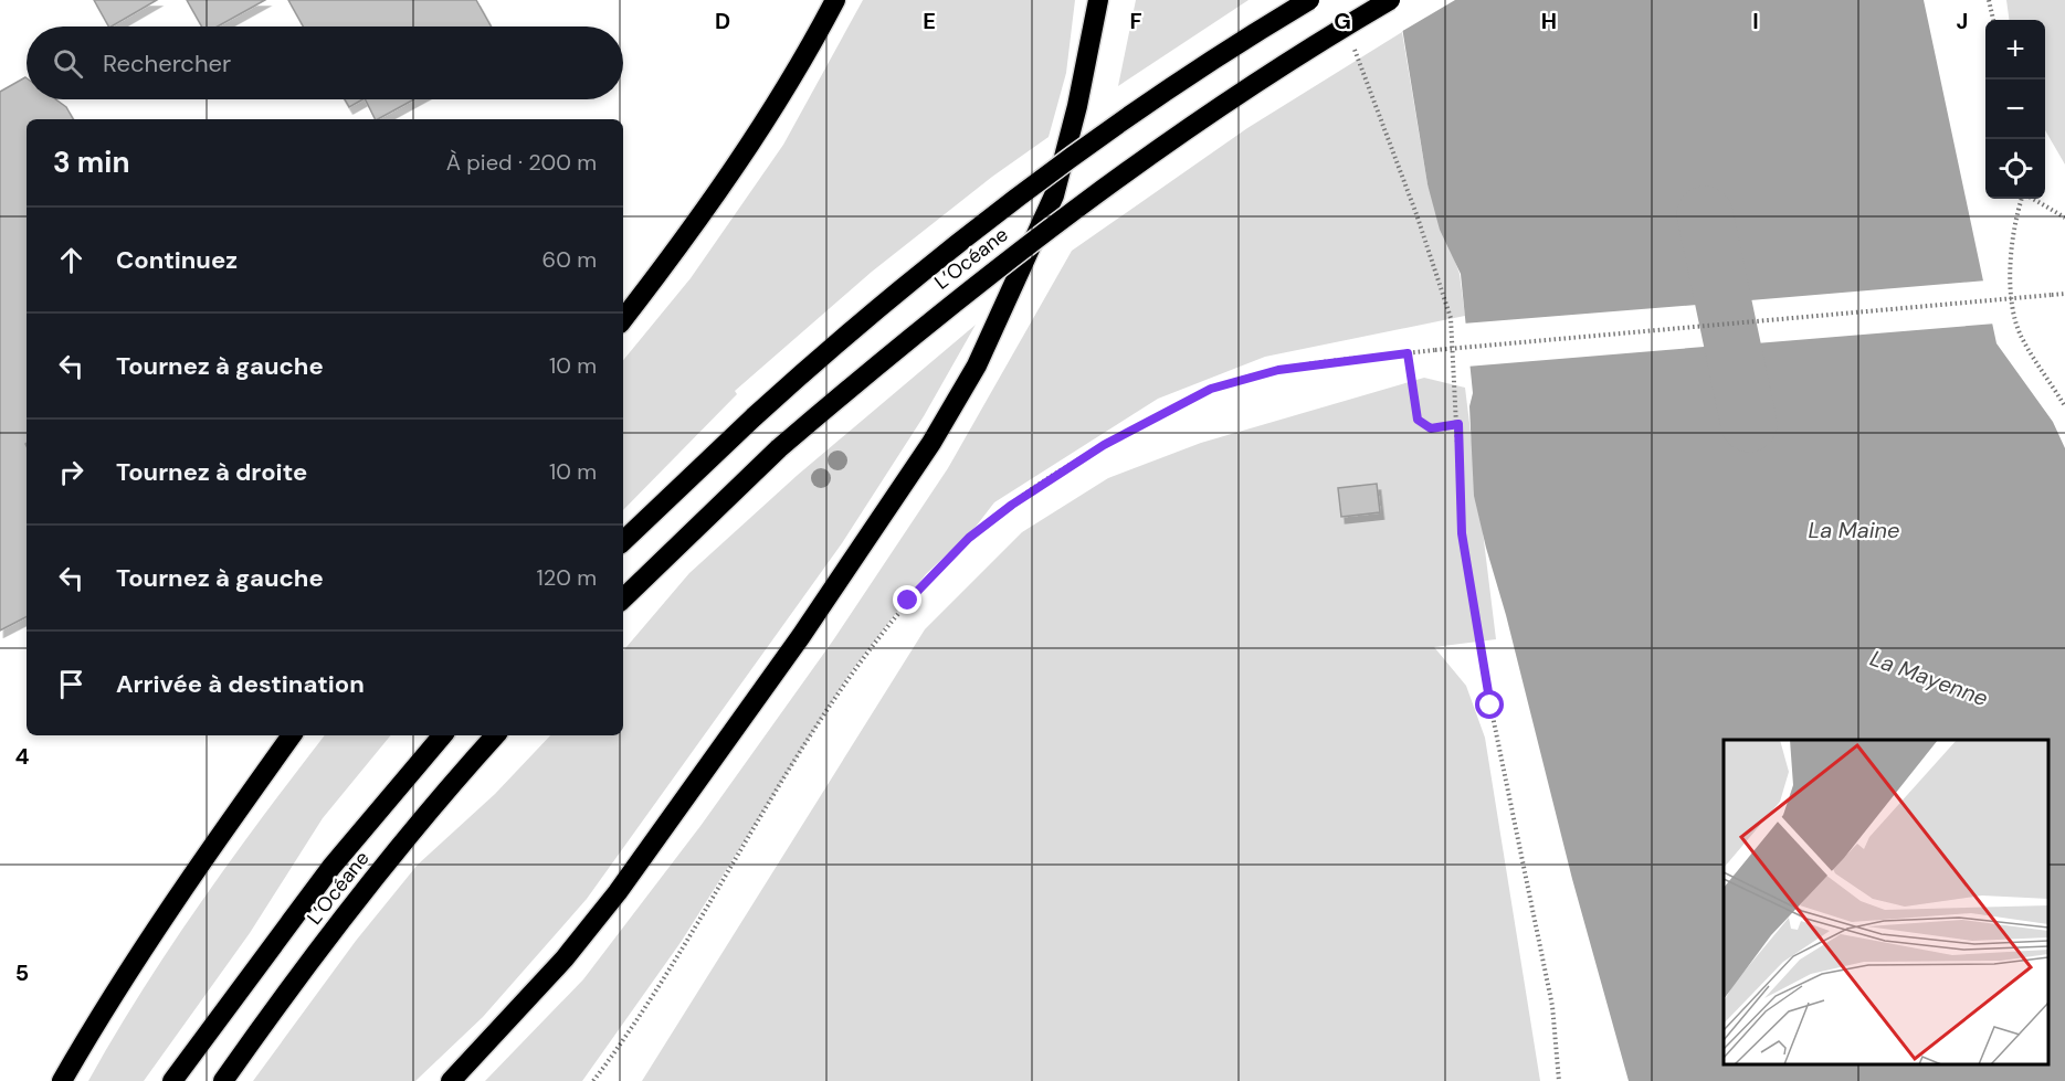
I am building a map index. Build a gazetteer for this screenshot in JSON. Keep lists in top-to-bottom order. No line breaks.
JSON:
{"streets":{"highway":["L’Océane"]},"water":["La Maine","La Mayenne"],"page":{"map_buttons":["+","−"],"search":"Rechercher","heading":["3 min","À pied · 200 m"],"list":[["Continuez","60 m"],["Tournez à gauche","10 m"],["Tournez à droite","10 m"],["Tournez à gauche","120 m"],"Arrivée à destination"]},"grid":{"columns":["D","E","F","G","H","I","J"],"rows":["4","5"]}}
